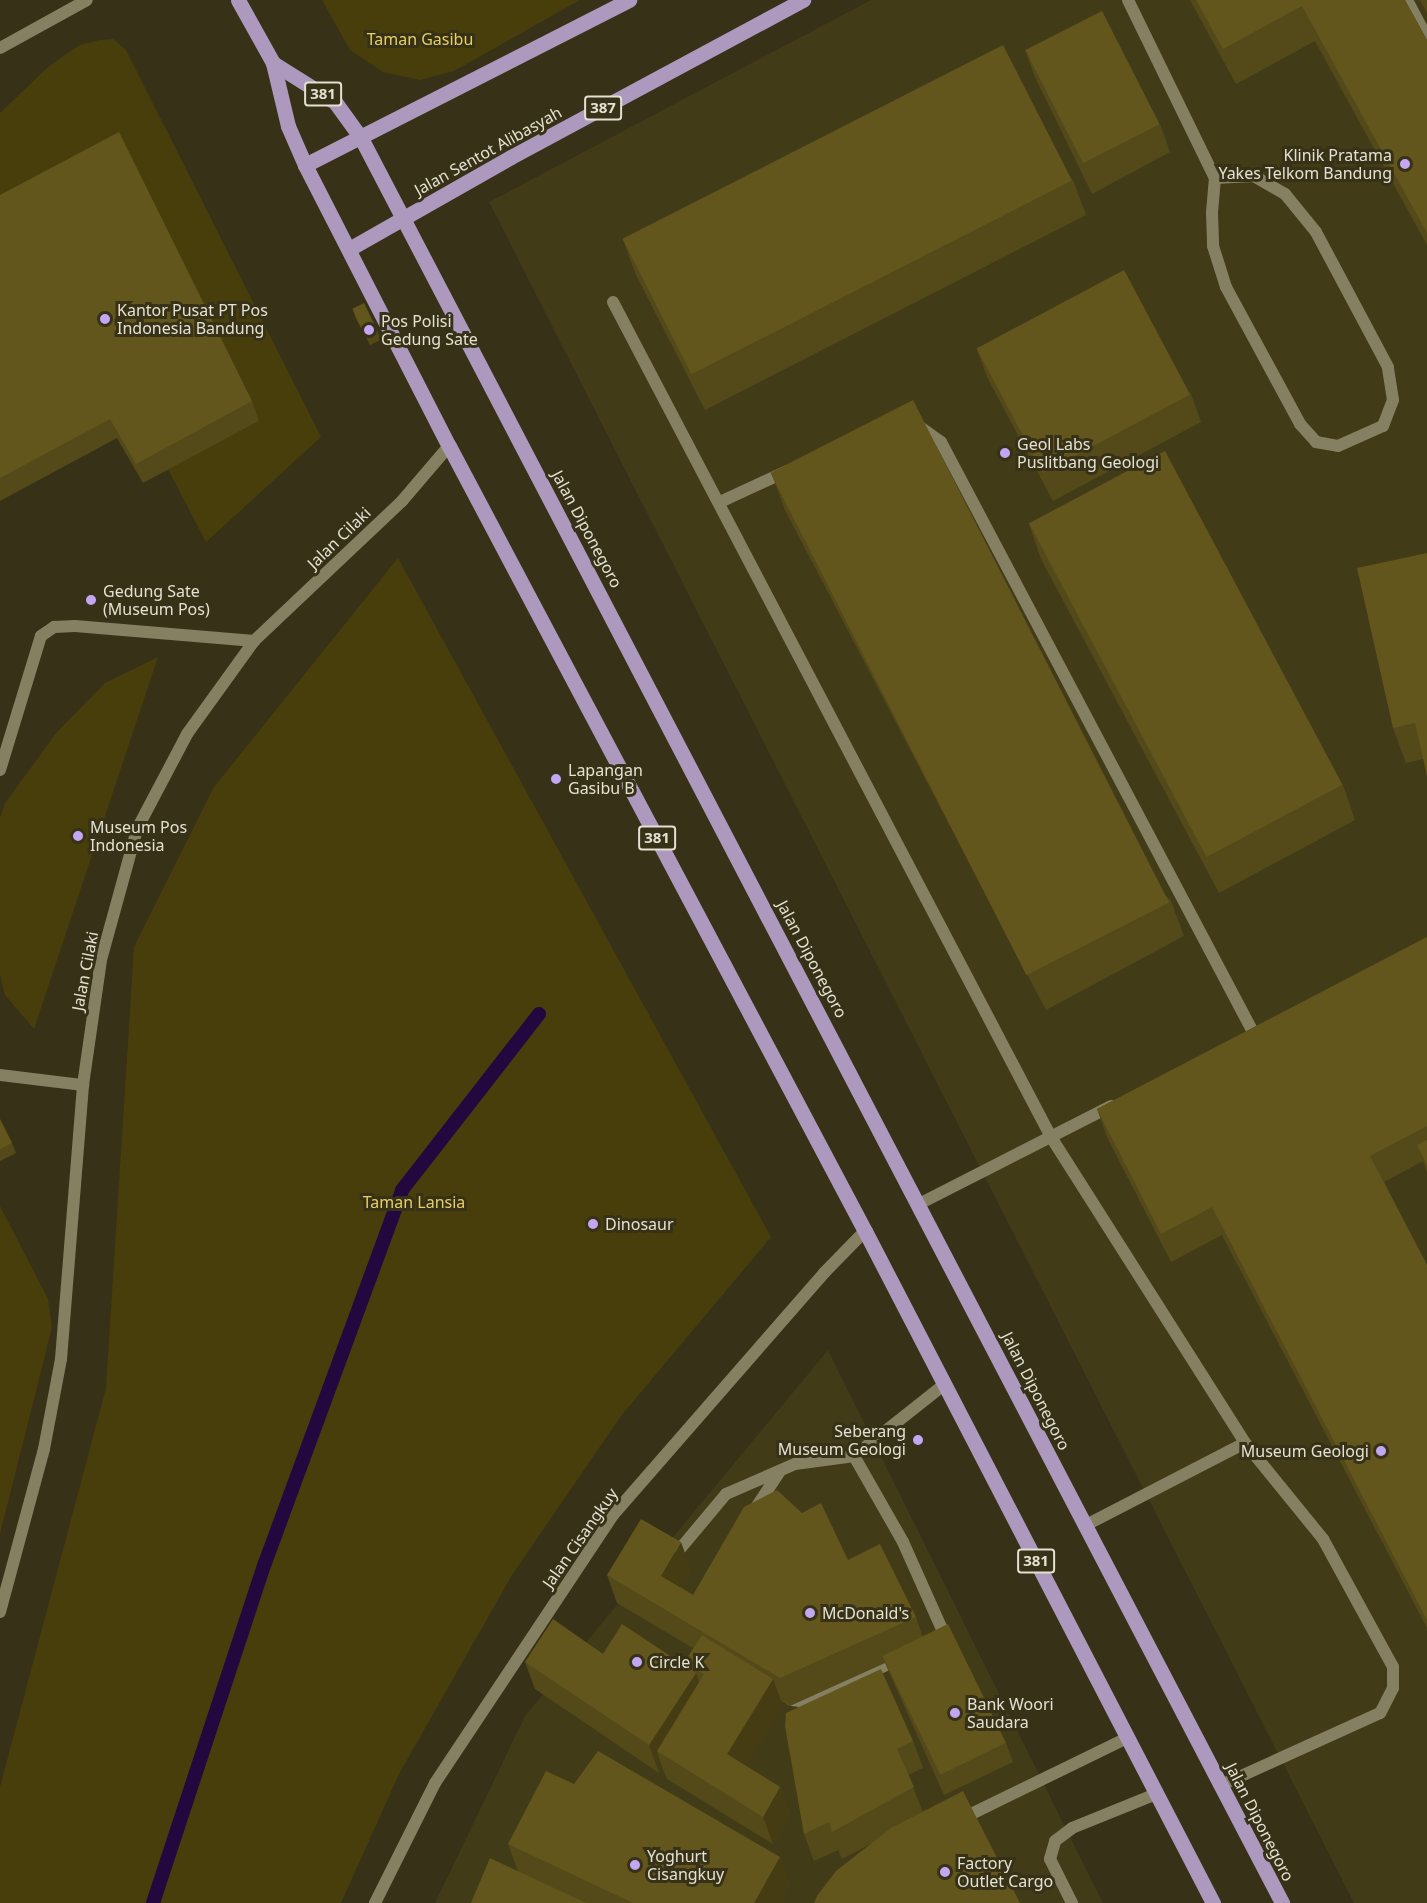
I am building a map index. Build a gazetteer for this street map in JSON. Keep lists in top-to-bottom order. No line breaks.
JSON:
{"streets":{"main road":["381","387","Jalan Sentot Alibasyah","Jalan Diponegoro"],"street":["Jalan Cilaki","Jalan Cisangkuy"]},"crossings":[["Jalan Sentot Alibasyah","Jalan Diponegoro"],["Jalan Diponegoro","Jalan Cilaki"],["Jalan Diponegoro","Jalan Cisangkuy"]],"parks":["Taman Gasibu","Taman Lansia"],"places":["Klinik Pratama Yakes Telkom Bandung","Kantor Pusat PT Pos Indonesia Bandung","Pos Polisi Gedung Sate","Geol Labs Puslitbang Geologi","Gedung Sate (Museum Pos)","Lapangan Gasibu B","Museum Pos Indonesia","Dinosaur","Seberang Museum Geologi","Museum Geologi","McDonald's","Circle K","Bank Woori Saudara","Yoghurt Cisangkuy","Factory Outlet Cargo"]}
